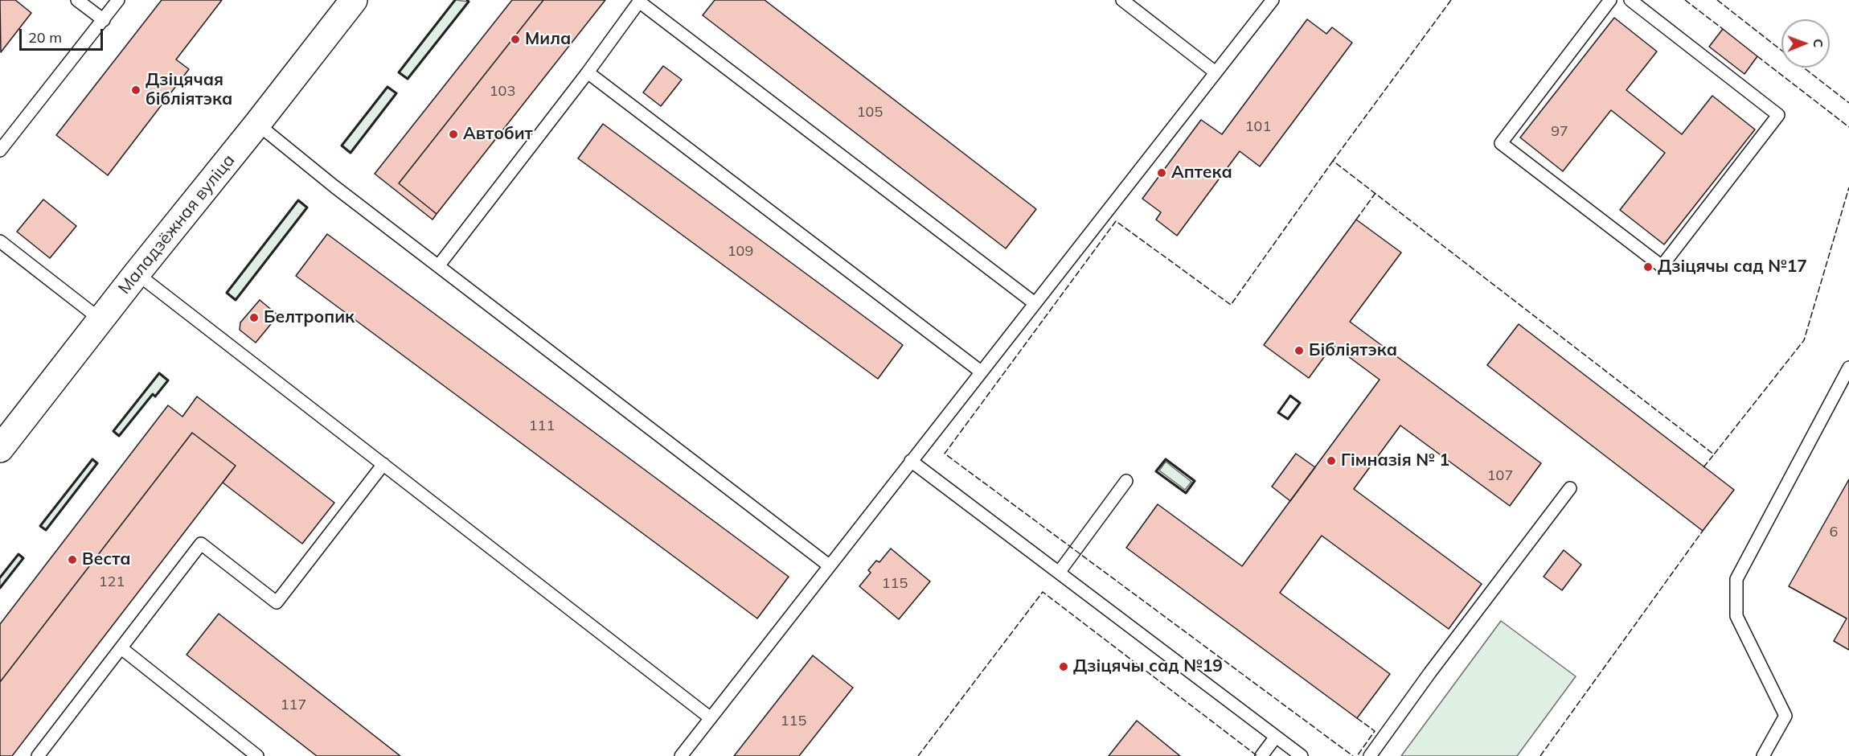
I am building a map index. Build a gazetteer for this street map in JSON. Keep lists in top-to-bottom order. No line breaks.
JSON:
{"streets":{"main road":["Маладзёжная вуліца"]},"places":["Мила","Дзіцячая бібліятэка","Автобит","Аптека","Дзіцячы сад №17","Белтропик","Бібліятэка","Гімназія № 1","Веста","Дзіцячы сад №19"],"house_numbers":["103","105","101","97","109","111","107","6","121","115","117","115"],"scale_bar":"20 m","north":"right"}
